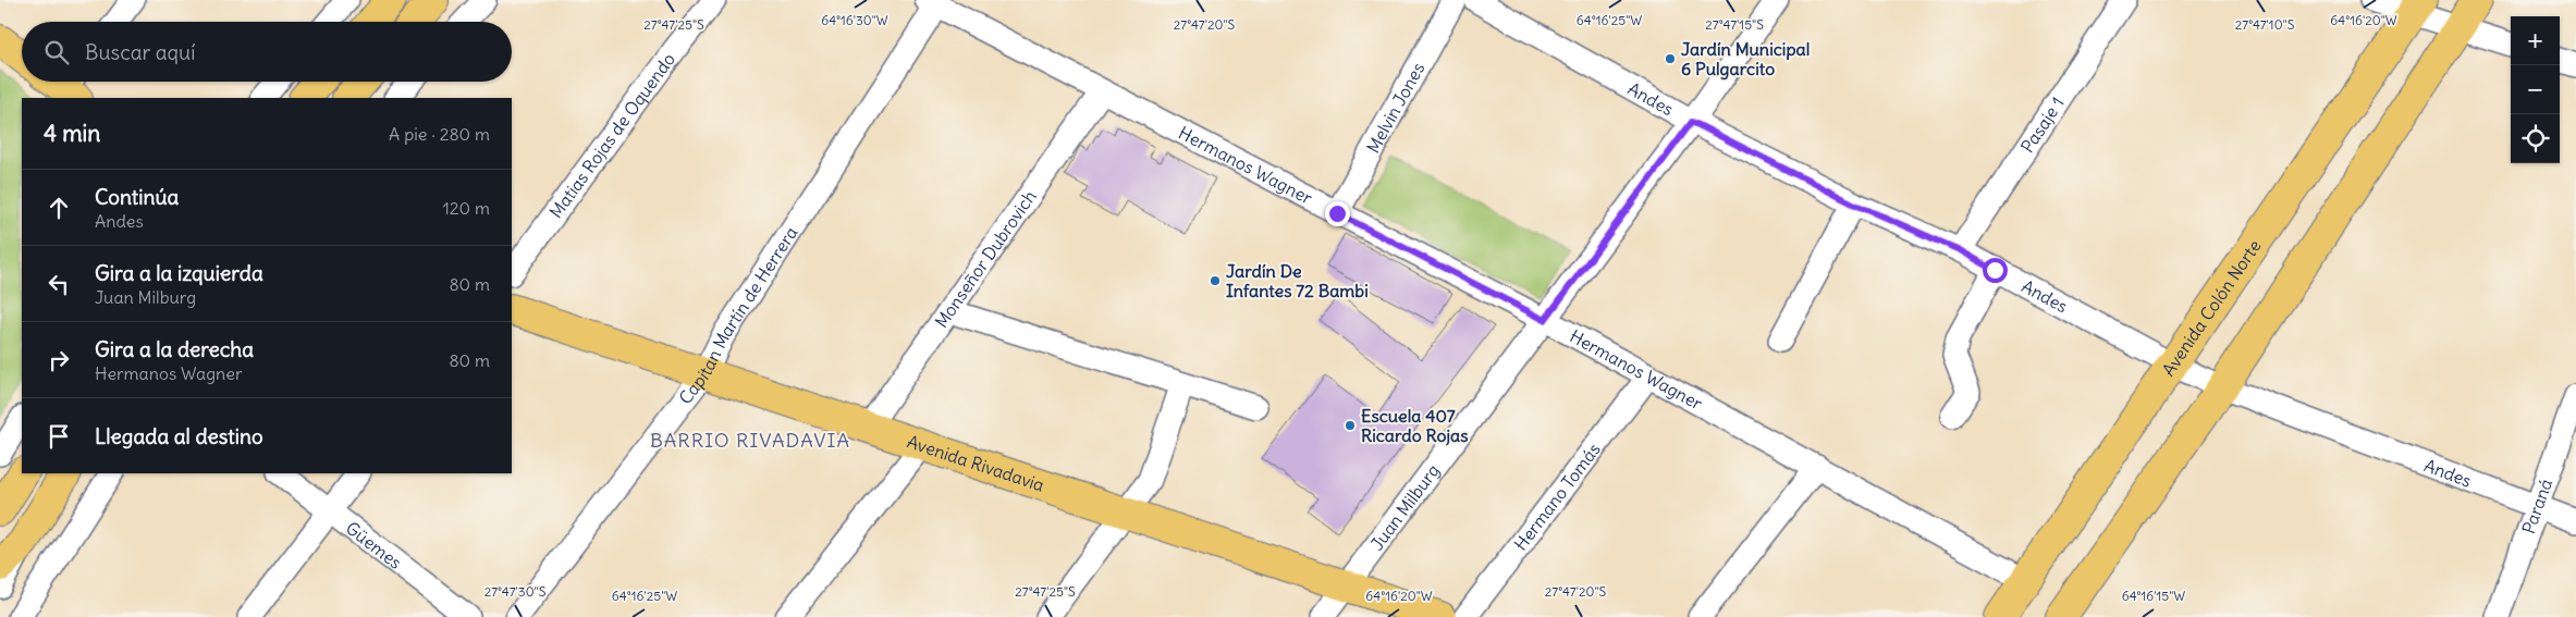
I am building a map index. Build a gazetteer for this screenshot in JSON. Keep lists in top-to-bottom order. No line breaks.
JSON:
{"streets":{"main road":["Avenida Colón Norte","Avenida Rivadavia"],"street":["Andes","Melvin Jones","Pasaje 1","Matias Rojas de Oquendo","Hermanos Wagner","Monseñor Dubrovich","Capitan Martín de Herrera","Hermano Tomás","Juan Milburg","Paraná","Güemes"]},"crossings":[["Andes","Pasaje 1"],["Andes","Avenida Colón Norte"],["Andes","Juan Milburg"],["Andes","Paraná"],["Melvin Jones","Hermanos Wagner"],["Hermanos Wagner","Monseñor Dubrovich"],["Hermanos Wagner","Avenida Colón Norte"],["Hermanos Wagner","Capitan Martín de Herrera"],["Hermanos Wagner","Hermano Tomás"],["Hermanos Wagner","Juan Milburg"],["Monseñor Dubrovich","Avenida Rivadavia"],["Capitan Martín de Herrera","Avenida Rivadavia"],["Avenida Rivadavia","Juan Milburg"]],"districts":["BARRIO RIVADAVIA"],"places":["Jardín Municipal 6 Pulgarcito","Jardín De Infantes 72 Bambi","Escuela 407 Ricardo Rojas"],"page":{"map_buttons":["+","−"],"search":"Buscar aquí","heading":["4 min","A pie · 280 m"],"list":[["Continúa","Andes","120 m"],["Gira a la izquierda","Juan Milburg","80 m"],["Gira a la derecha","Hermanos Wagner","80 m"],"Llegada al destino"]},"coordinates":["64°16'30\"W","64°16'25\"W","64°16'20\"W","27°47'15\"S","27°47'25\"S","27°47'20\"S","27°47'10\"S","27°47'30\"S","64°16'15\"W"]}
